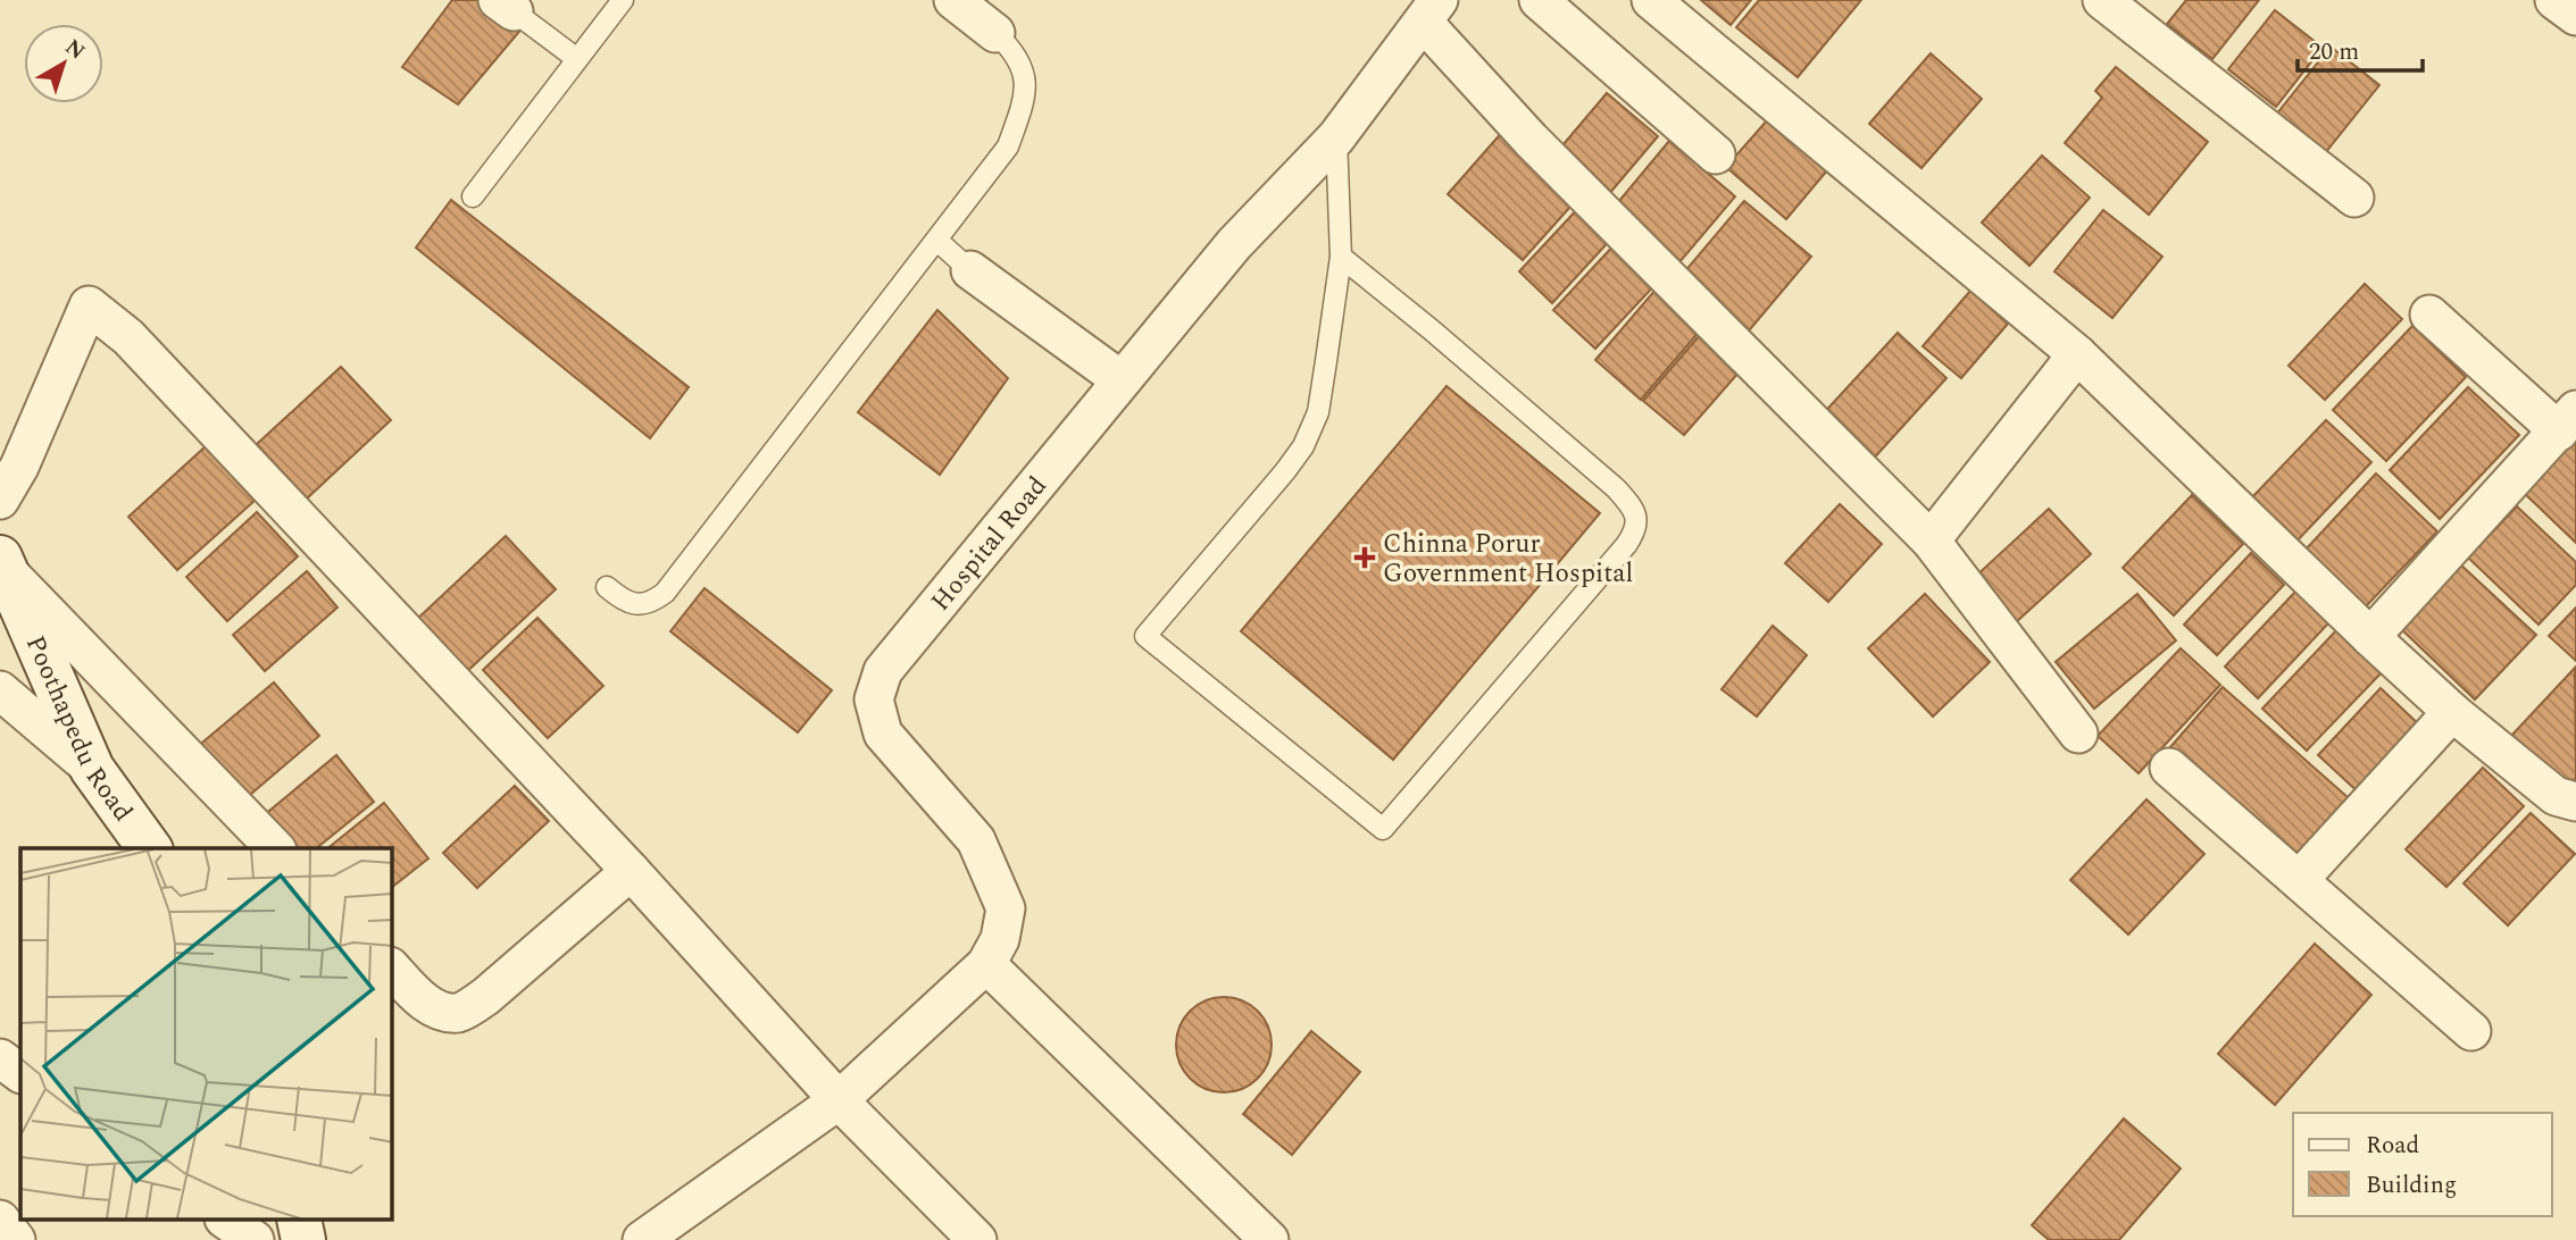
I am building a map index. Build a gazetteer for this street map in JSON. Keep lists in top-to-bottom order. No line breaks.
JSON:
{"streets":{"street":["Hospital Road","Poothapedu Road"]},"places":{"health":["Chinna Porur Government Hospital"]},"legend":["Road","Building"],"scale_bar":"20 m","north":"top right"}
